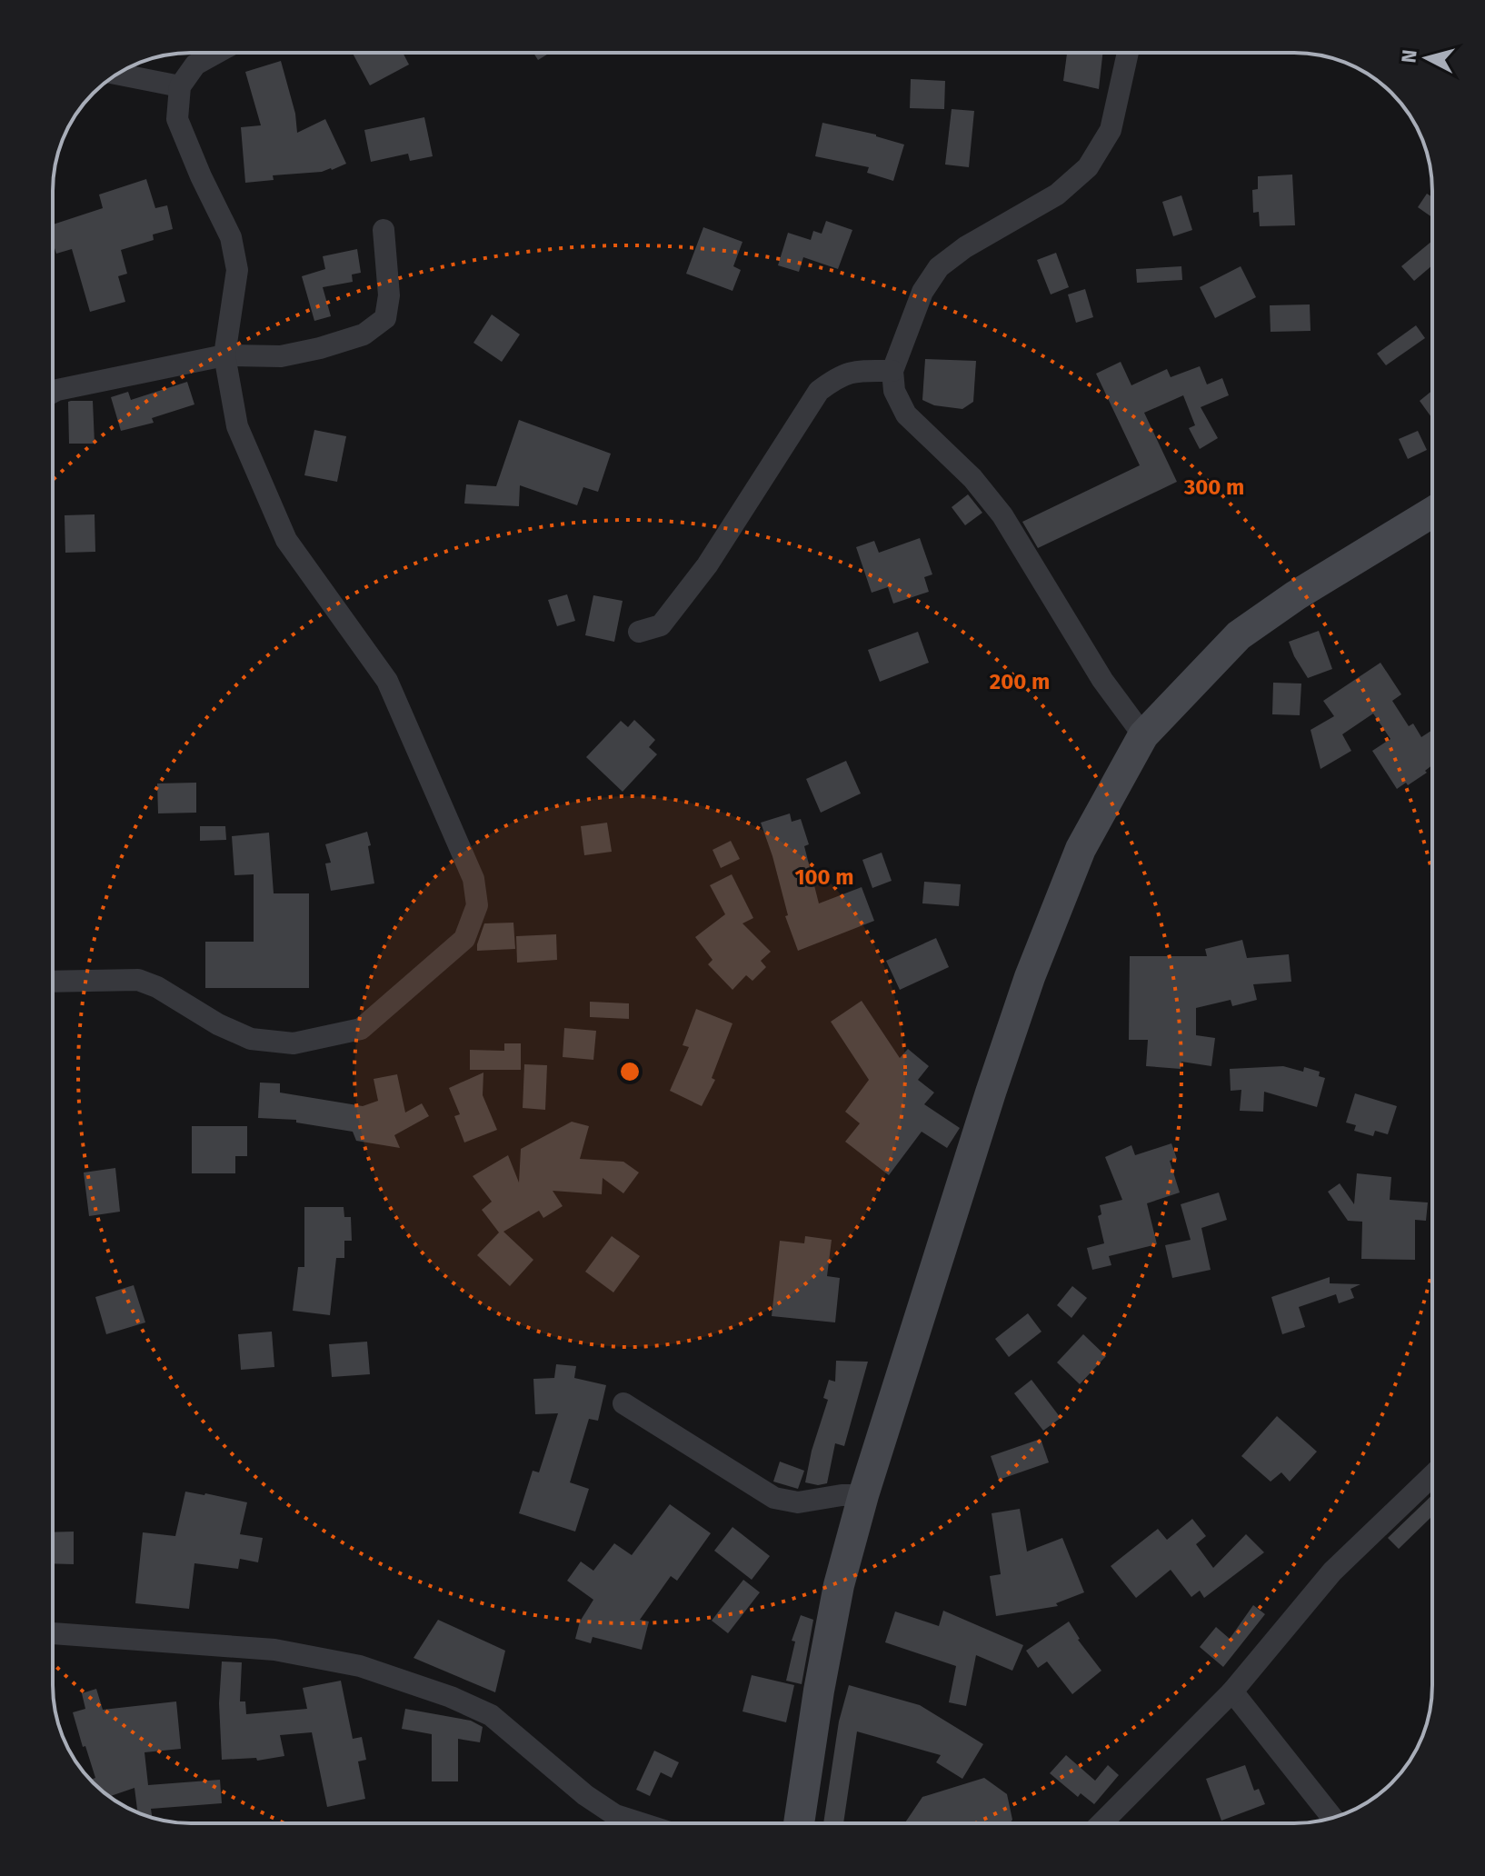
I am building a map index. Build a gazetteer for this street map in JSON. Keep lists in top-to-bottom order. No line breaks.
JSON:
{"north":"left","rings":["300 m","200 m","100 m"]}
